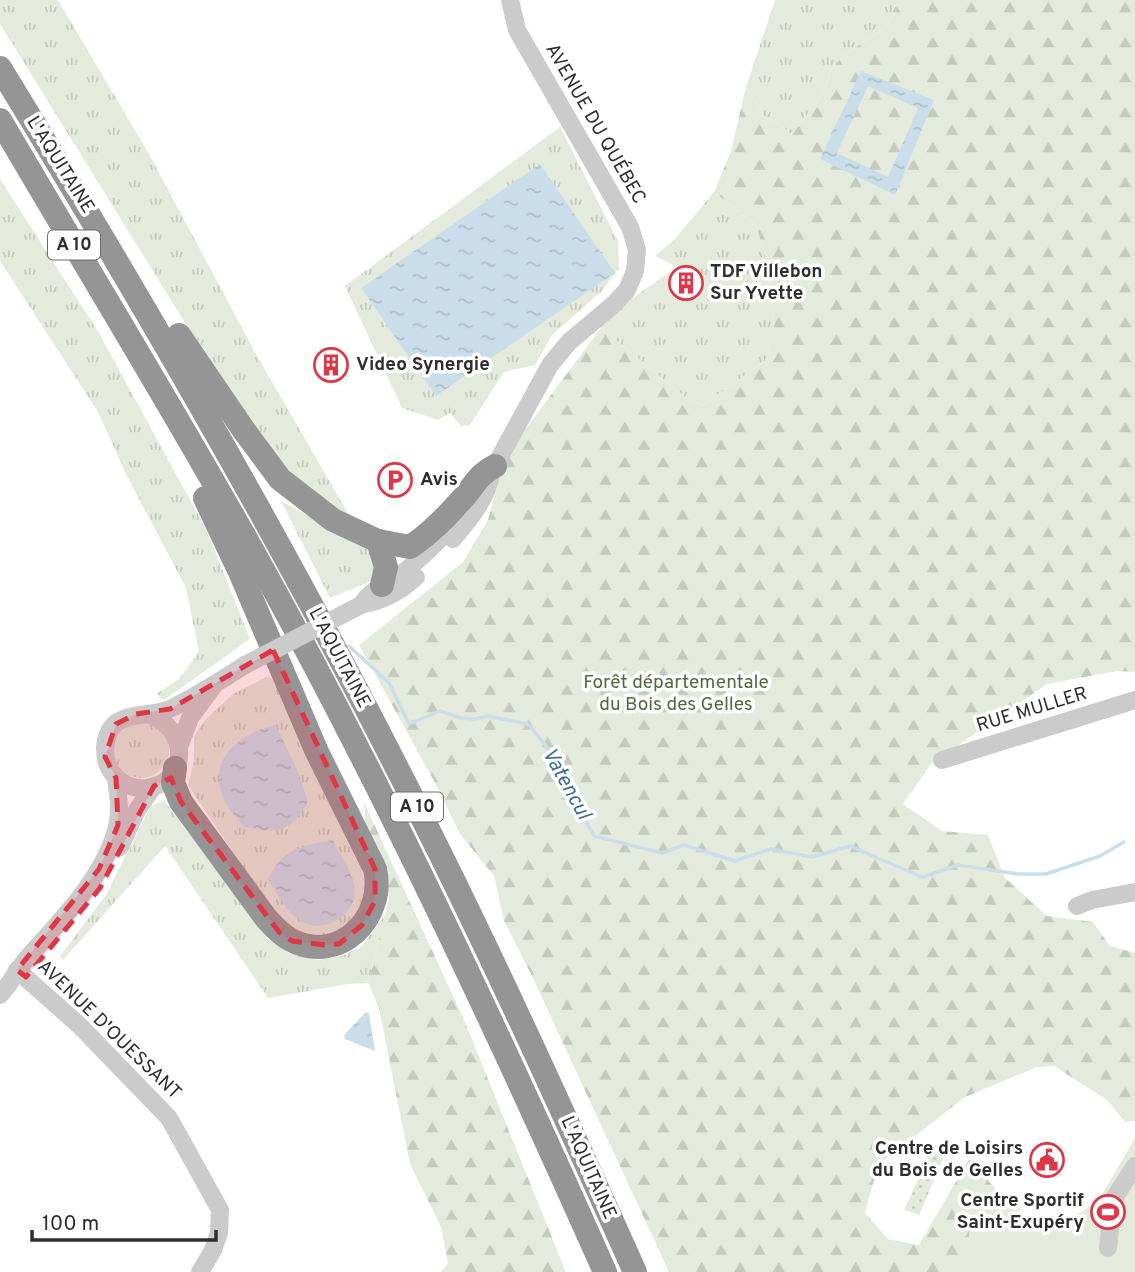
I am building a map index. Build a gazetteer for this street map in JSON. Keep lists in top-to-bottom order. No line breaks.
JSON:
{"streets":{"highway":["L'AQUITAINE","A 10"],"street":["AVENUE DU QUÉBEC","RUE MULLER","AVENUE D'OUESSANT"]},"water":["Vatencul"],"parks":["Forêt départementale du Bois des Gelles"],"places":{"building":["TDF Villebon Sur Yvette","Video Synergie"],"parking":["Avis"],"public building":["Centre de Loisirs du Bois de Gelles"],"sports":["Centre Sportif Saint-Exupéry"]},"scale_bar":"100 m"}
